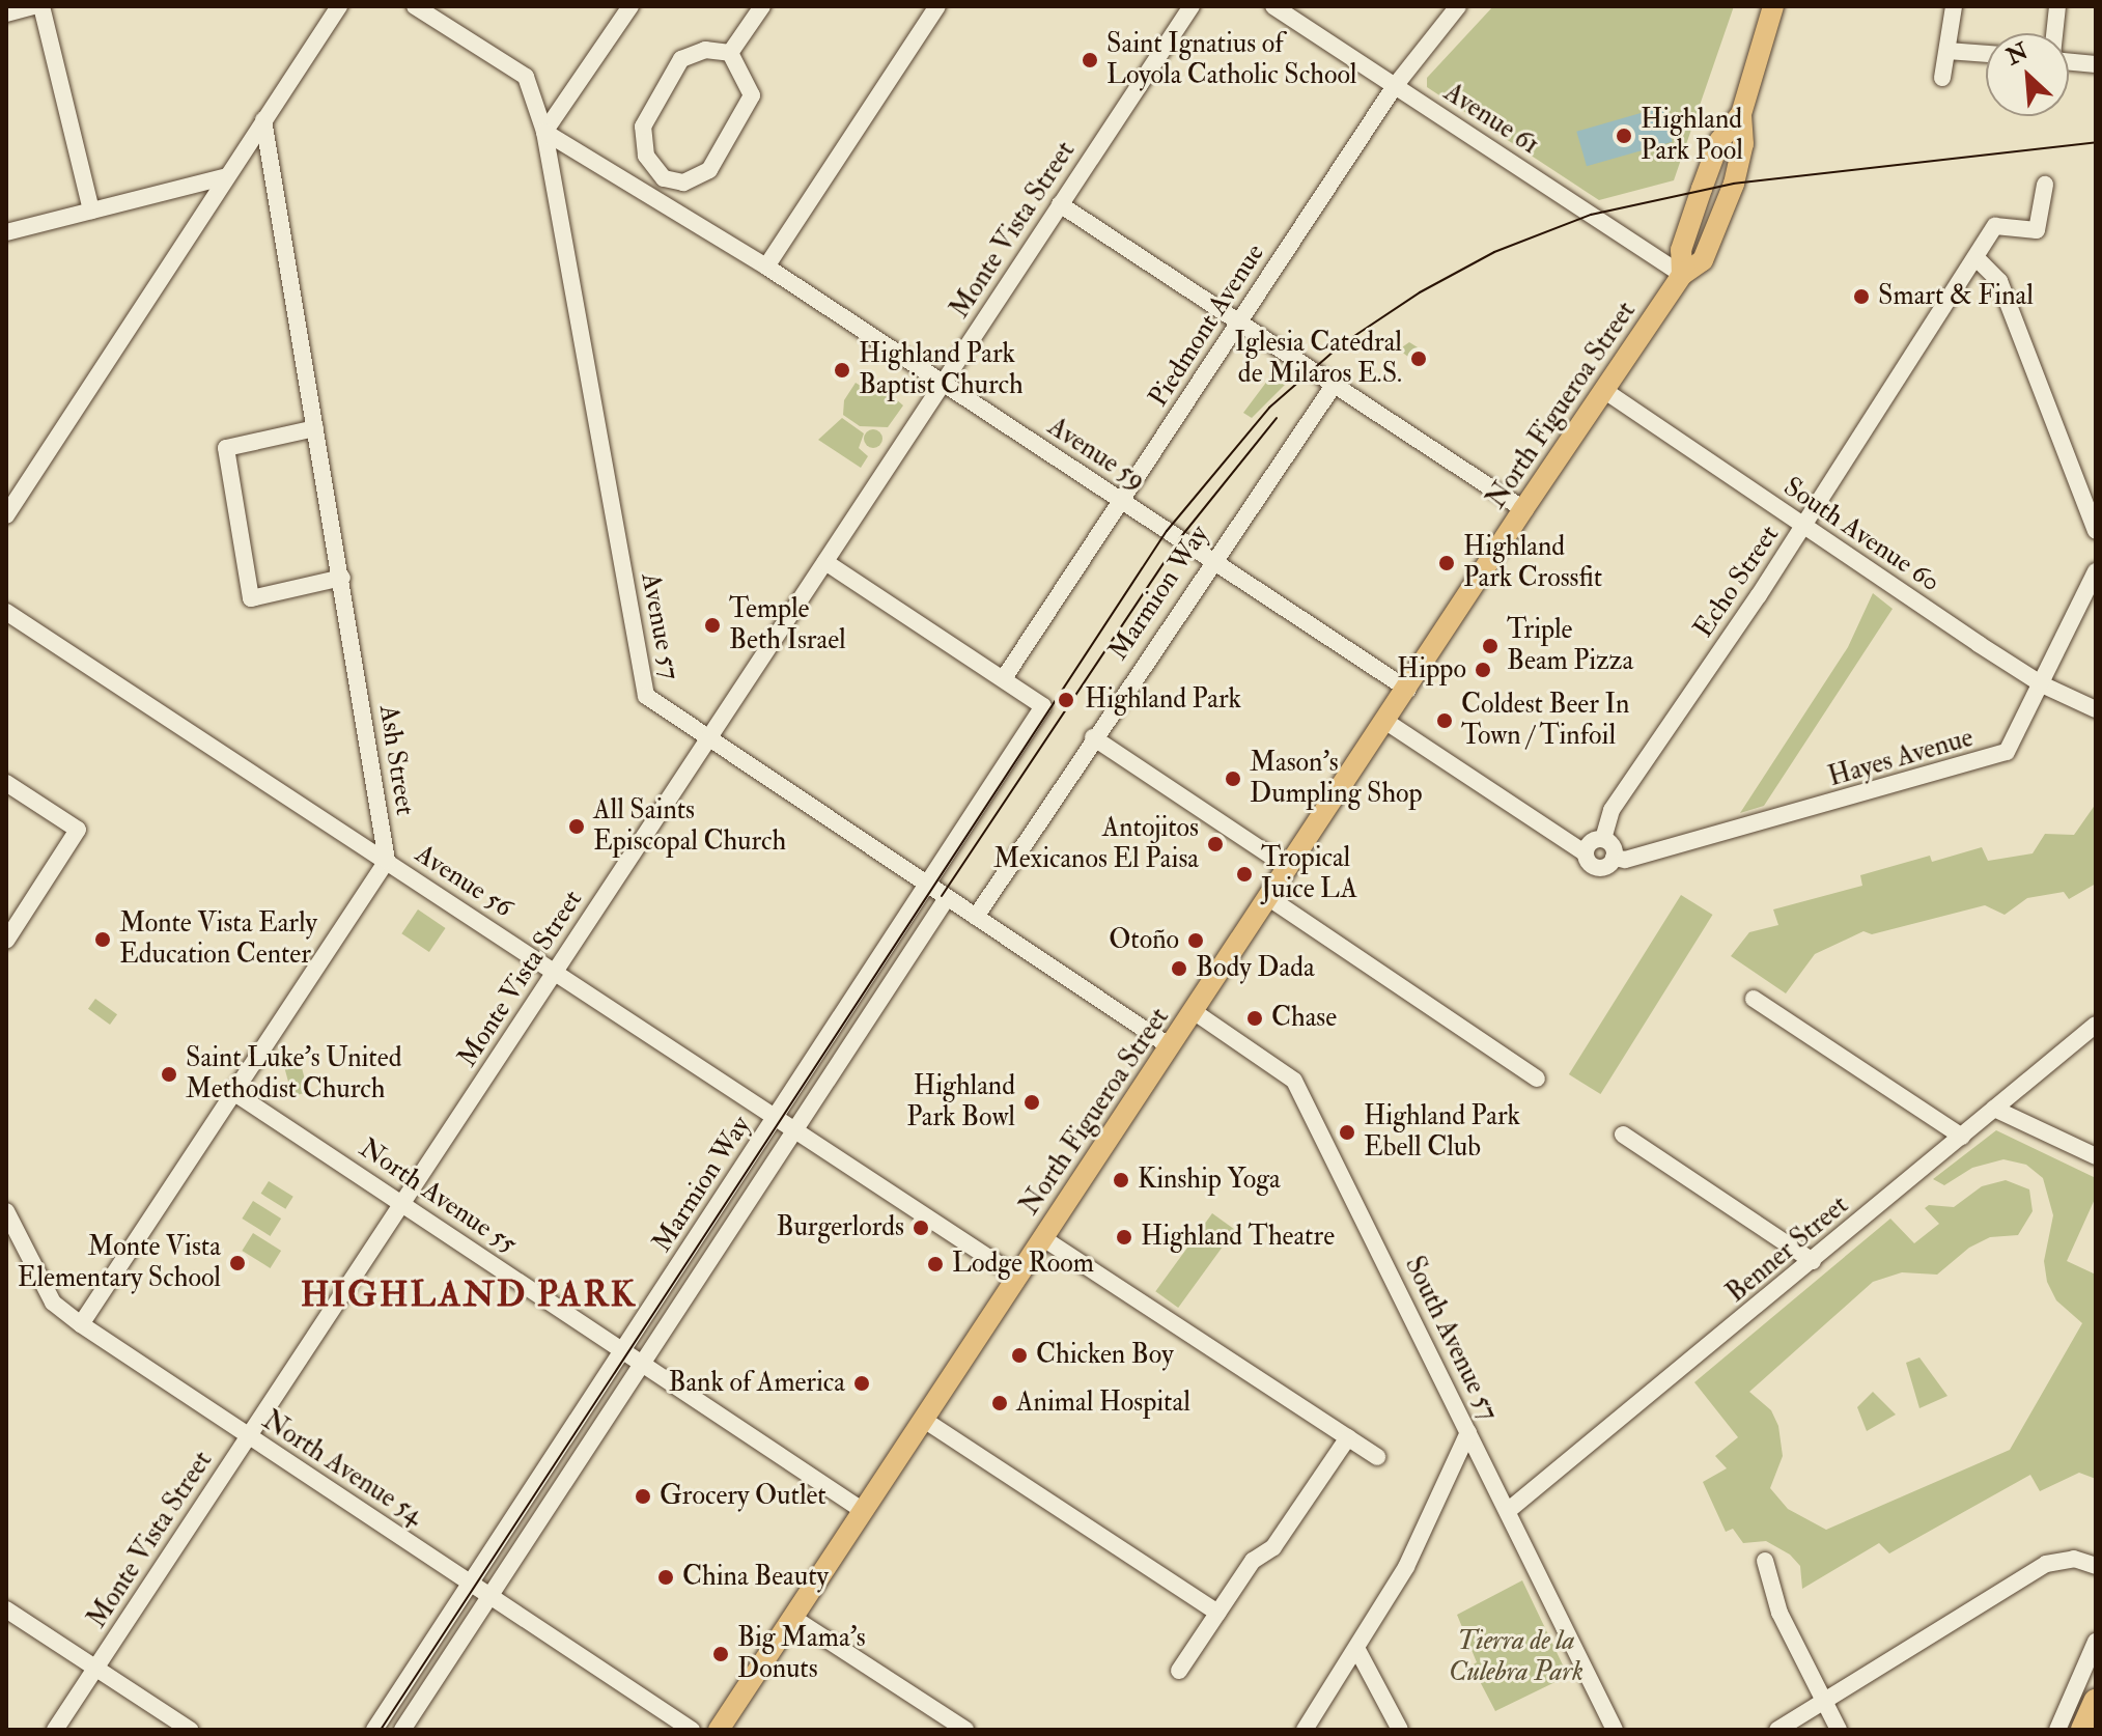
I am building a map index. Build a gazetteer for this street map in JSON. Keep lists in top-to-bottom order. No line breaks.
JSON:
{"streets":{"main road":["North Figueroa Street"],"street":["Avenue 61","Monte Vista Street","Piedmont Avenue","Avenue 59","South Avenue 60","Echo Street","Marmion Way","Avenue 57","Hayes Avenue","Ash Street","Avenue 56","North Avenue 55","Benner Street","South Avenue 57","North Avenue 54"]},"crossings":[["Avenue 61","Piedmont Avenue"],["Avenue 61","North Figueroa Street"],["Monte Vista Street","Avenue 59"],["Monte Vista Street","Avenue 57"],["Monte Vista Street","Avenue 56"],["Monte Vista Street","North Avenue 55"],["Monte Vista Street","North Avenue 54"],["Piedmont Avenue","Avenue 59"],["Piedmont Avenue","Marmion Way"],["North Figueroa Street","Avenue 59"],["North Figueroa Street","South Avenue 60"],["North Figueroa Street","Avenue 57"],["North Figueroa Street","Avenue 56"],["North Figueroa Street","North Avenue 55"],["North Figueroa Street","South Avenue 57"],["Avenue 59","Marmion Way"],["Avenue 59","Avenue 57"],["South Avenue 60","Echo Street"],["South Avenue 60","Hayes Avenue"],["Echo Street","Hayes Avenue"],["Marmion Way","Avenue 57"],["Marmion Way","Avenue 56"],["Marmion Way","North Avenue 55"],["Marmion Way","North Avenue 54"],["Ash Street","Avenue 56"],["Benner Street","South Avenue 57"]],"districts":["HIGHLAND PARK"],"parks":["Tierra de la Culebra Park"],"places":["Saint Ignatius of Loyola Catholic School","Highland Park Pool","Smart & Final","Iglesia Catedral de Milaros E.S.","Highland Park Baptist Church","Highland Park Crossfit","Temple Beth Israel","Triple Beam Pizza","Hippo","Highland Park","Coldest Beer In Town / Tinfoil","Mason's Dumpling Shop","All Saints Episcopal Church","Antojitos Mexicanos El Paisa","Tropical Juice LA","Monte Vista Early Education Center","Otoño","Body Dada","Chase","Saint Luke's United Methodist Church","Highland Park Bowl","Highland Park Ebell Club","Kinship Yoga","Burgerlords","Highland Theatre","Monte Vista Elementary School","Lodge Room","Chicken Boy","Bank of America","Animal Hospital","Grocery Outlet","China Beauty","Big Mama's Donuts"],"north":"top left"}
